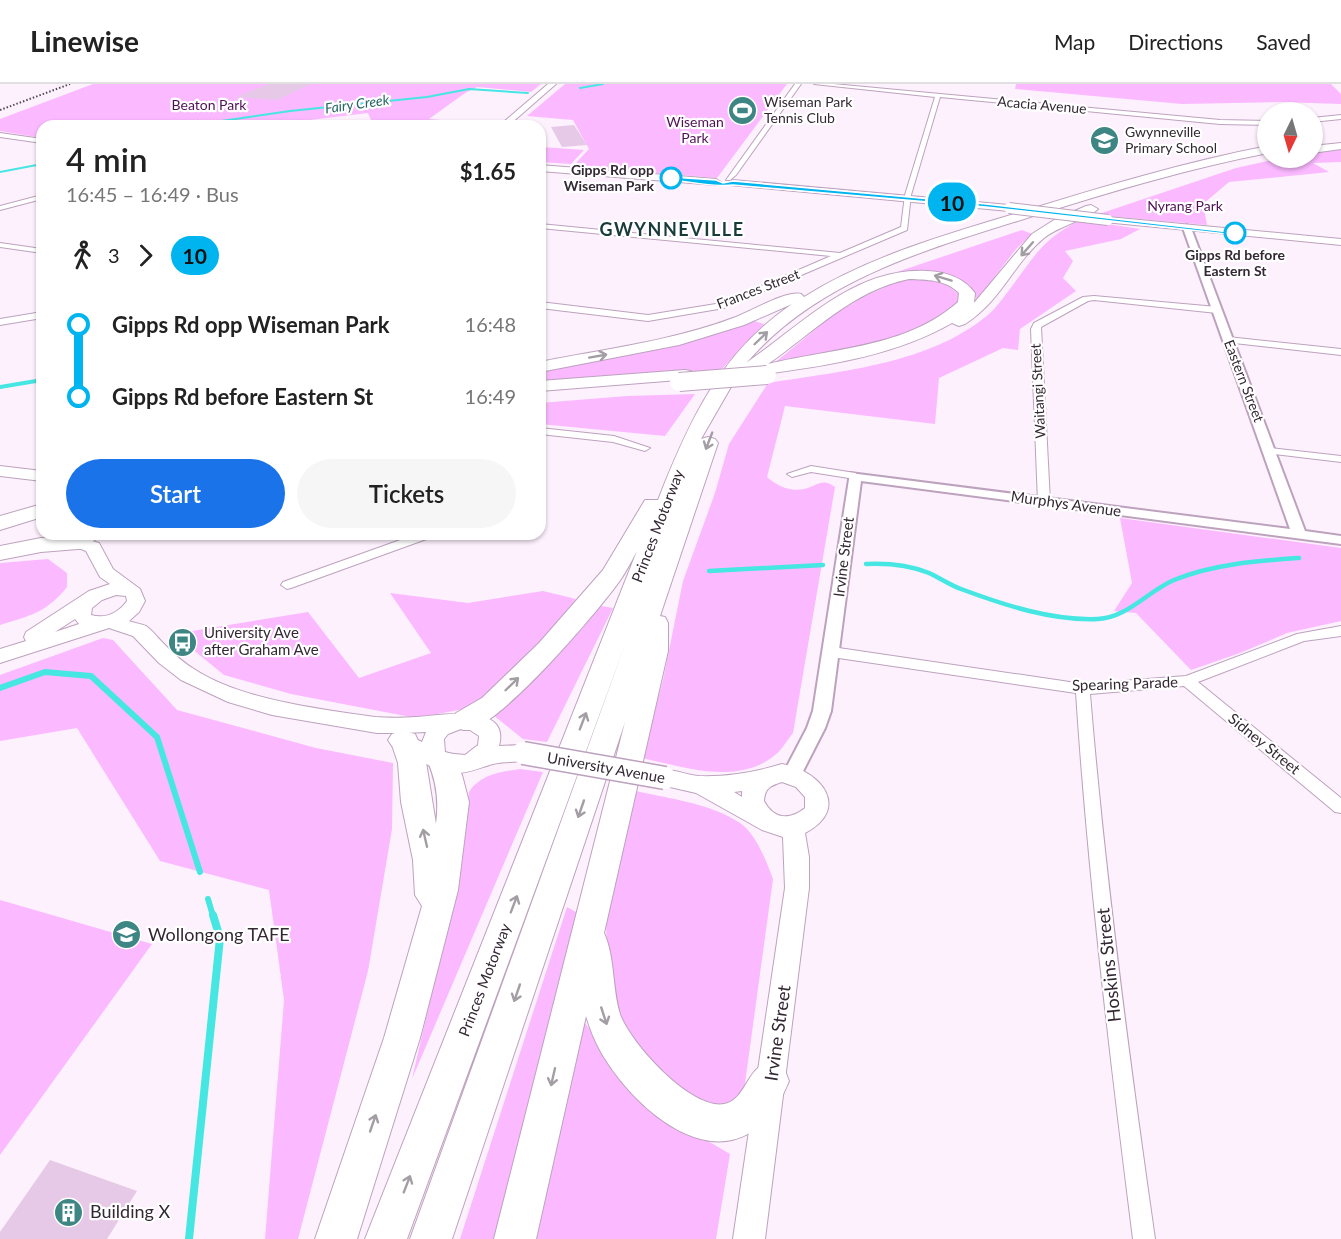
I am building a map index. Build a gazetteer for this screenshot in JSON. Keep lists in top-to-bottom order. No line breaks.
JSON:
{"streets":{"highway":["Princes Motorway"],"main road":["Irvine Street","University Avenue"],"street":["Acacia Avenue","Frances Street","Eastern Street","Waitangi Street","Murphys Avenue","Spearing Parade","Sidney Street","Hoskins Street"]},"crossings":[["Eastern Street","Waitangi Street"],["Eastern Street","Murphys Avenue"],["Waitangi Street","Murphys Avenue"],["Murphys Avenue","Irvine Street"],["Irvine Street","Spearing Parade"],["Irvine Street","University Avenue"],["Spearing Parade","Sidney Street"],["Spearing Parade","Hoskins Street"]],"districts":["GWYNNEVILLE"],"water":["Fairy Creek"],"parks":["Beaton Park","Wiseman Park","Nyrang Park"],"places":{"sports":["Wiseman Park Tennis Club"],"school or university":["Gwynneville Primary School","Wollongong TAFE"],"other":["Gipps Rd opp Wiseman Park","Gipps Rd before Eastern St"],"bus stop":["University Ave after Graham Ave"],"building":["Building X"]},"lines":["bus line 10"],"north":"bottom","page":{"header":"Linewise","nav":["Map","Directions","Saved"],"on_map":"10","heading":["4 min","16:45 – 16:49 · Bus","$1.65"],"legs":["3","10"],"list":[{"name":"Gipps Rd opp Wiseman Park","value":"16:48"},{"name":"Gipps Rd before Eastern St","value":"16:49"}],"buttons":["Start","Tickets"]}}
